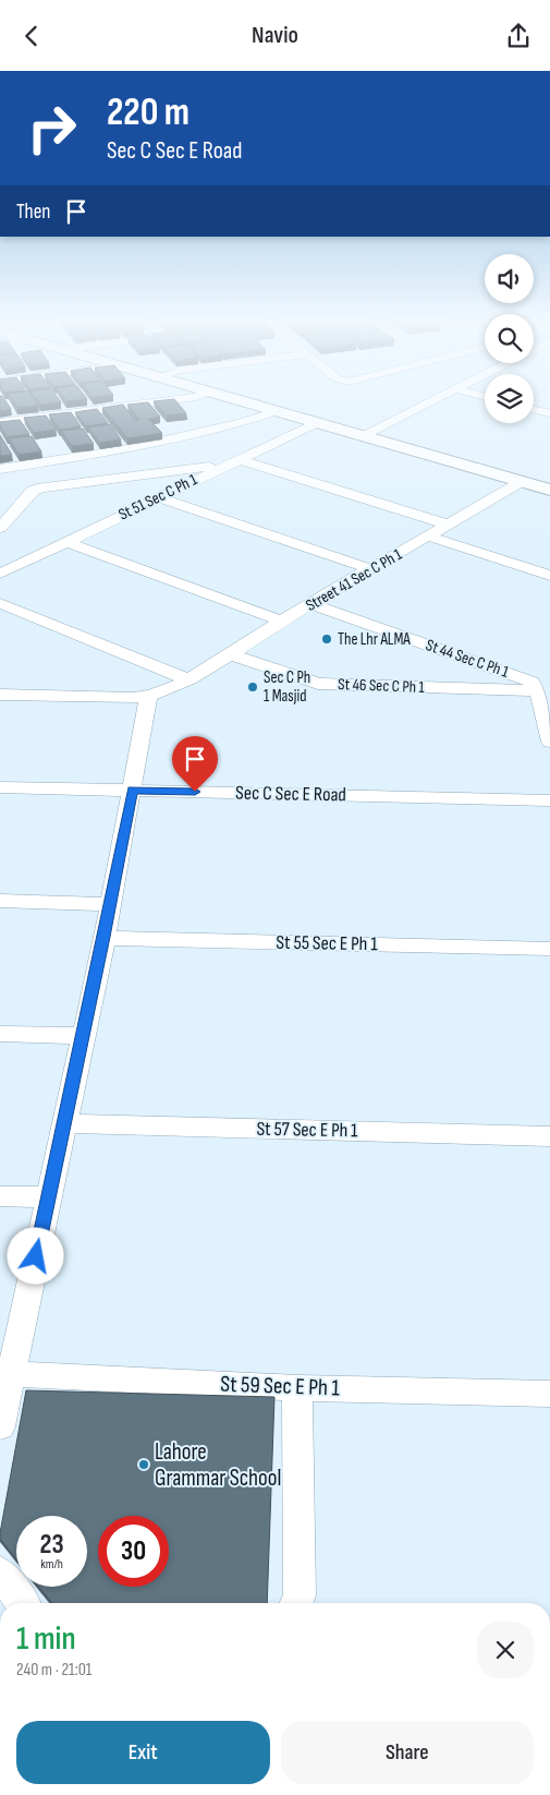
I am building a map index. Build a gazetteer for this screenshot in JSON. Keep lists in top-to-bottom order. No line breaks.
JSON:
{"streets":{"street":["St 51 Sec C Ph 1","Street 41 Sec C Ph 1","St 44 Sec C Ph 1","St 46 Sec C Ph 1","Sec C Sec E Road","St 55 Sec E Ph 1","St 57 Sec E Ph 1","St 59 Sec E Ph 1"]},"crossings":[["Street 41 Sec C Ph 1","St 44 Sec C Ph 1"],["Street 41 Sec C Ph 1","St 46 Sec C Ph 1"],["St 44 Sec C Ph 1","St 46 Sec C Ph 1"]],"places":["The Lhr ALMA","Sec C Ph 1 Masjid","Lahore Grammar School"],"page":{"header":"Navio","turn":["220 m","Sec C Sec E Road"],"then":"Then","speed":"23 km/h","limit":"30","heading":["1 min","240 m · 21:01"],"buttons":["Exit","Share"]}}
